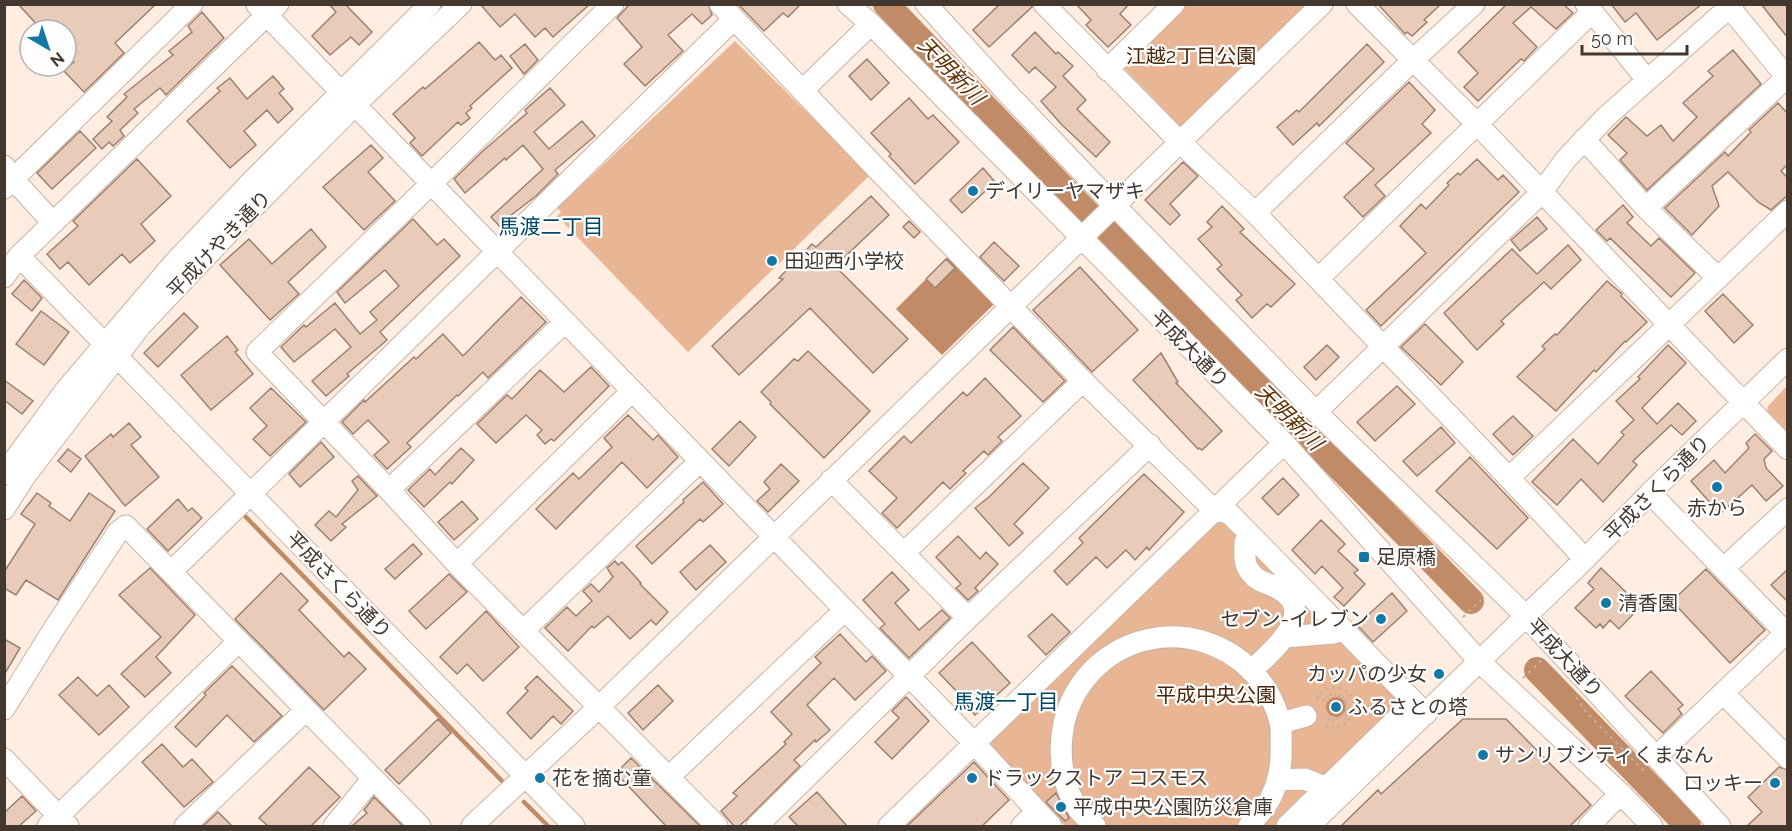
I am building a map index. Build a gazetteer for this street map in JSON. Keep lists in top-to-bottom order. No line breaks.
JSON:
{"streets":{"street":["平成けやき通り","平成大通り","平成さくら通り"]},"crossings":[["平成けやき通り","平成さくら通り"],["平成大通り","平成さくら通り"]],"districts":["馬渡二丁目","馬渡一丁目"],"water":["天明新川"],"parks":["江越2丁目公園","平成中央公園"],"places":{"other":["デイリーヤマザキ","田迎西小学校","赤から","清香園","セブン-イレブン","カッパの少女","ふるさとの塔","サンリブシティくまなん","花を摘む童","ドラックストア コスモス","ロッキー","平成中央公園防災倉庫"],"transit":["足原橋"]},"scale_bar":"50 m","north":"bottom right"}
